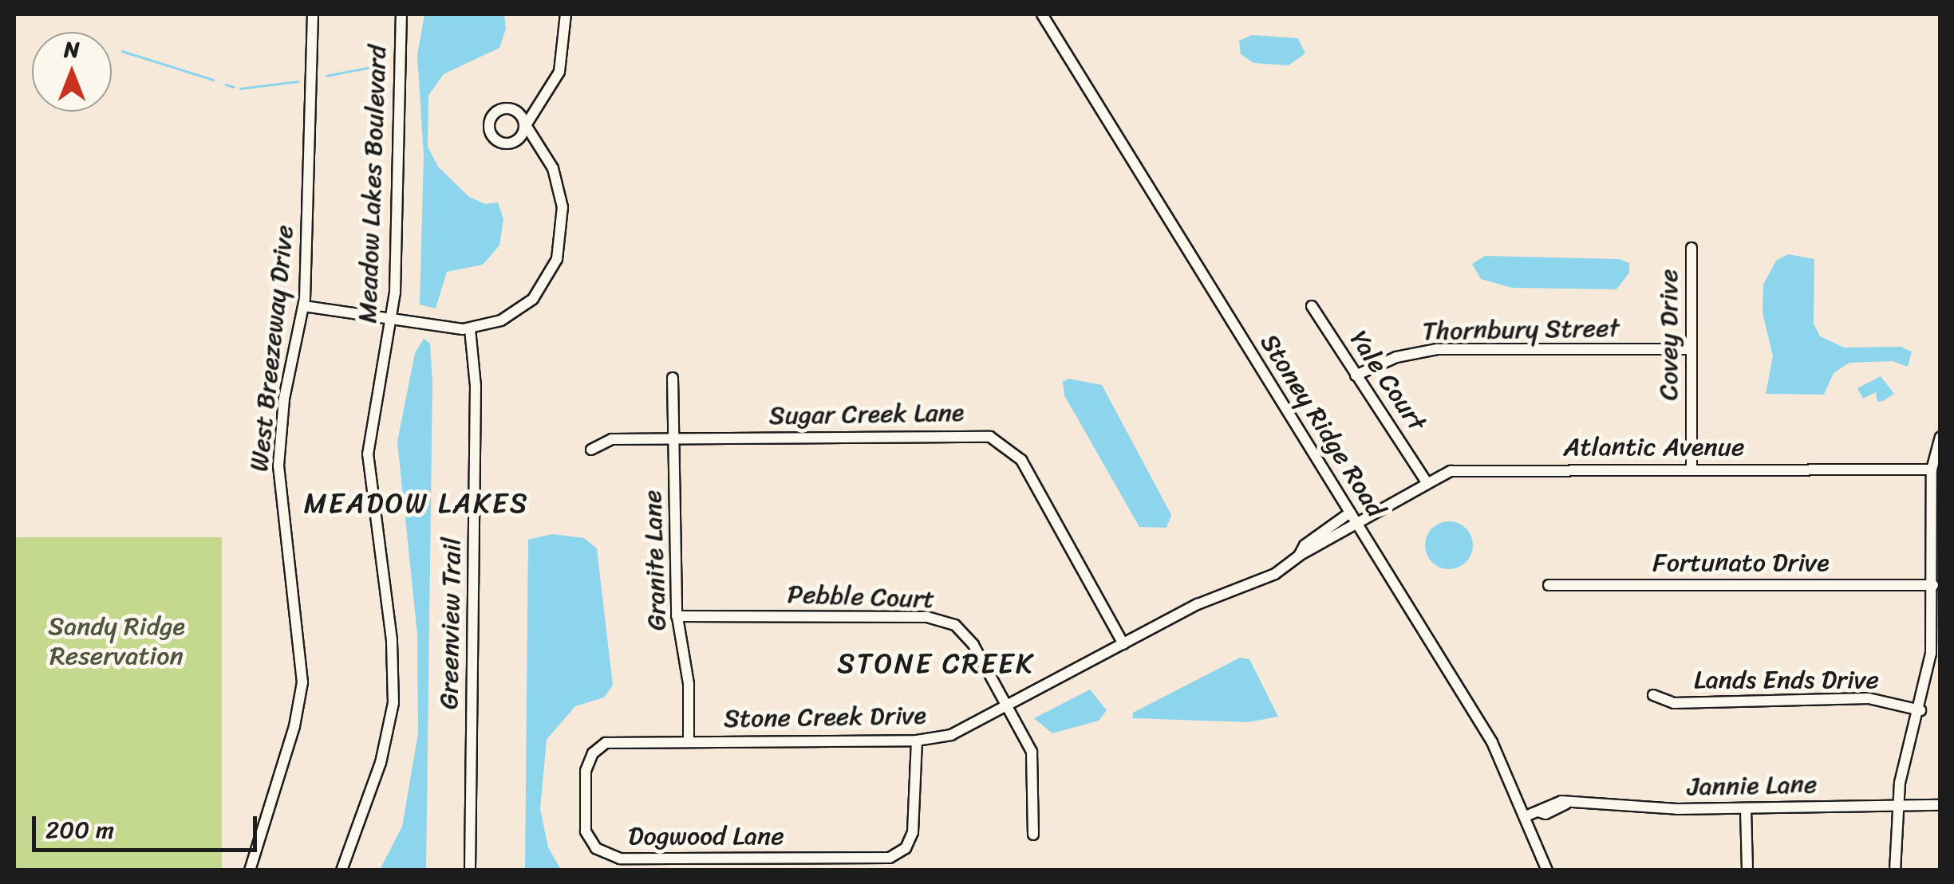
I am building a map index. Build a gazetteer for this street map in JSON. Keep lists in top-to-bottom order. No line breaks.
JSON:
{"streets":{"street":["Meadow Lakes Boulevard","Thornbury Street","Covey Drive","West Breezeway Drive","Yale Court","Sugar Creek Lane","Stoney Ridge Road","Atlantic Avenue","Granite Lane","Fortunato Drive","Pebble Court","Greenview Trail","Lands Ends Drive","Stone Creek Drive","Jannie Lane","Dogwood Lane"]},"crossings":[["Thornbury Street","Covey Drive"],["Thornbury Street","Yale Court"],["Covey Drive","Atlantic Avenue"],["Yale Court","Atlantic Avenue"],["Sugar Creek Lane","Granite Lane"],["Sugar Creek Lane","Stone Creek Drive"],["Stoney Ridge Road","Atlantic Avenue"],["Stoney Ridge Road","Stone Creek Drive"],["Stoney Ridge Road","Jannie Lane"],["Atlantic Avenue","Stone Creek Drive"],["Granite Lane","Pebble Court"],["Granite Lane","Stone Creek Drive"],["Granite Lane","Dogwood Lane"],["Pebble Court","Stone Creek Drive"],["Stone Creek Drive","Dogwood Lane"]],"districts":["MEADOW LAKES","STONE CREEK"],"parks":["Sandy Ridge Reservation"],"scale_bar":"200 m","north":"top"}
